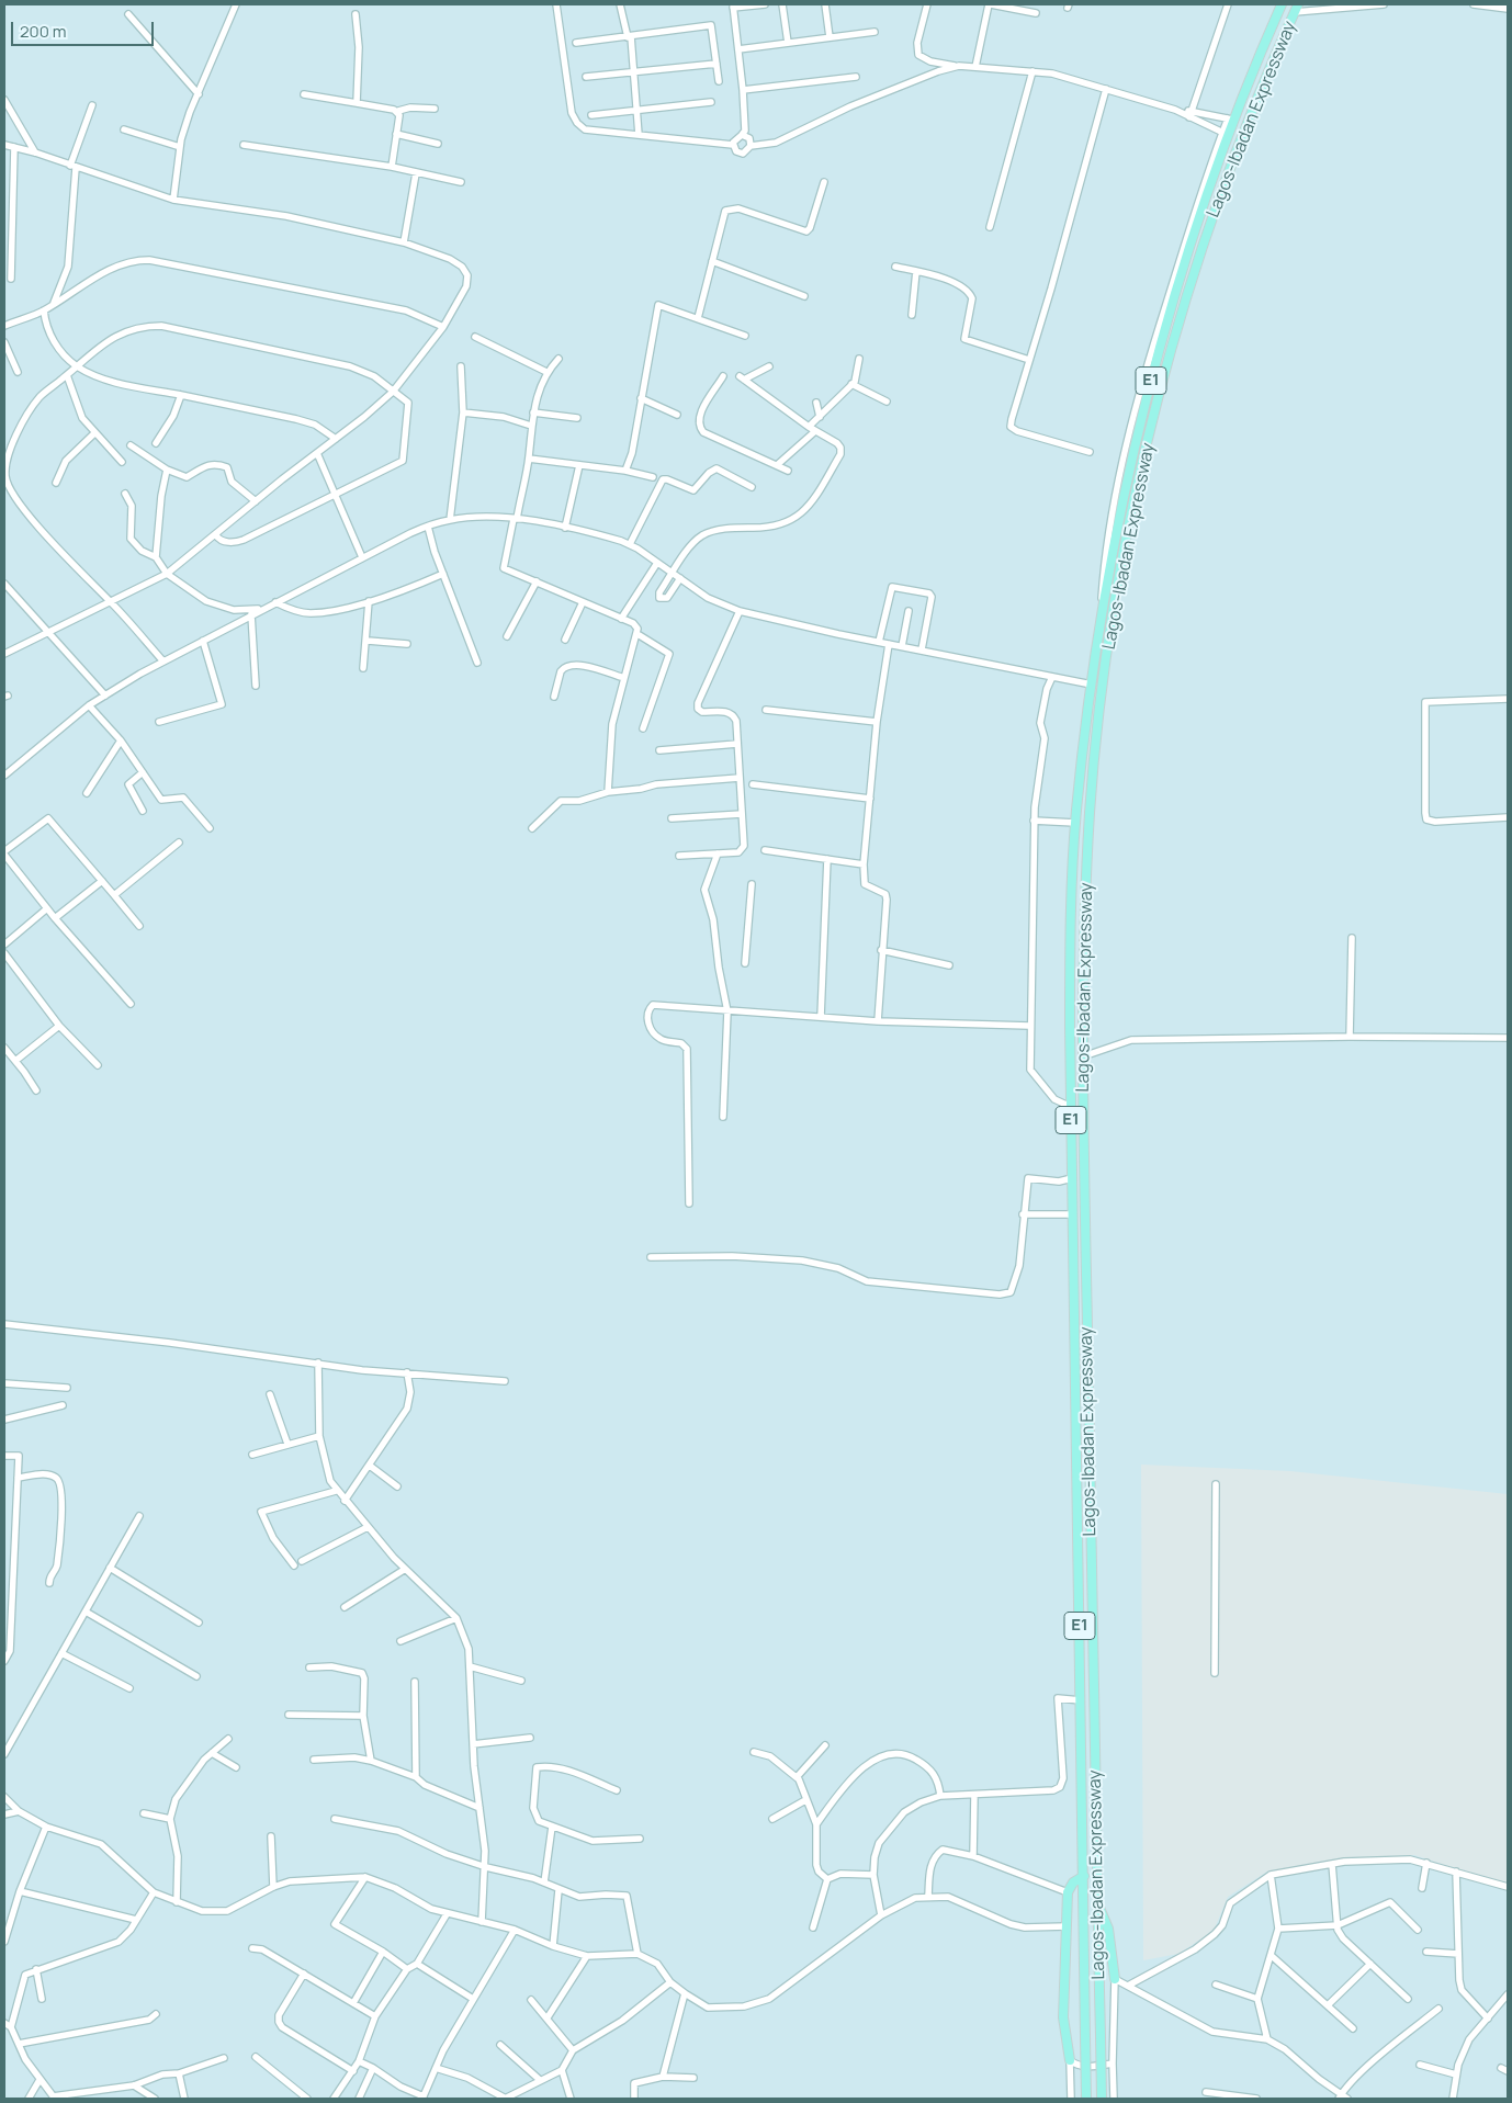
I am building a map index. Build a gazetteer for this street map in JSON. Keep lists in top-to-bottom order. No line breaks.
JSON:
{"streets":{"highway":["Lagos-Ibadan Expressway","E1"]},"scale_bar":"200 m"}
